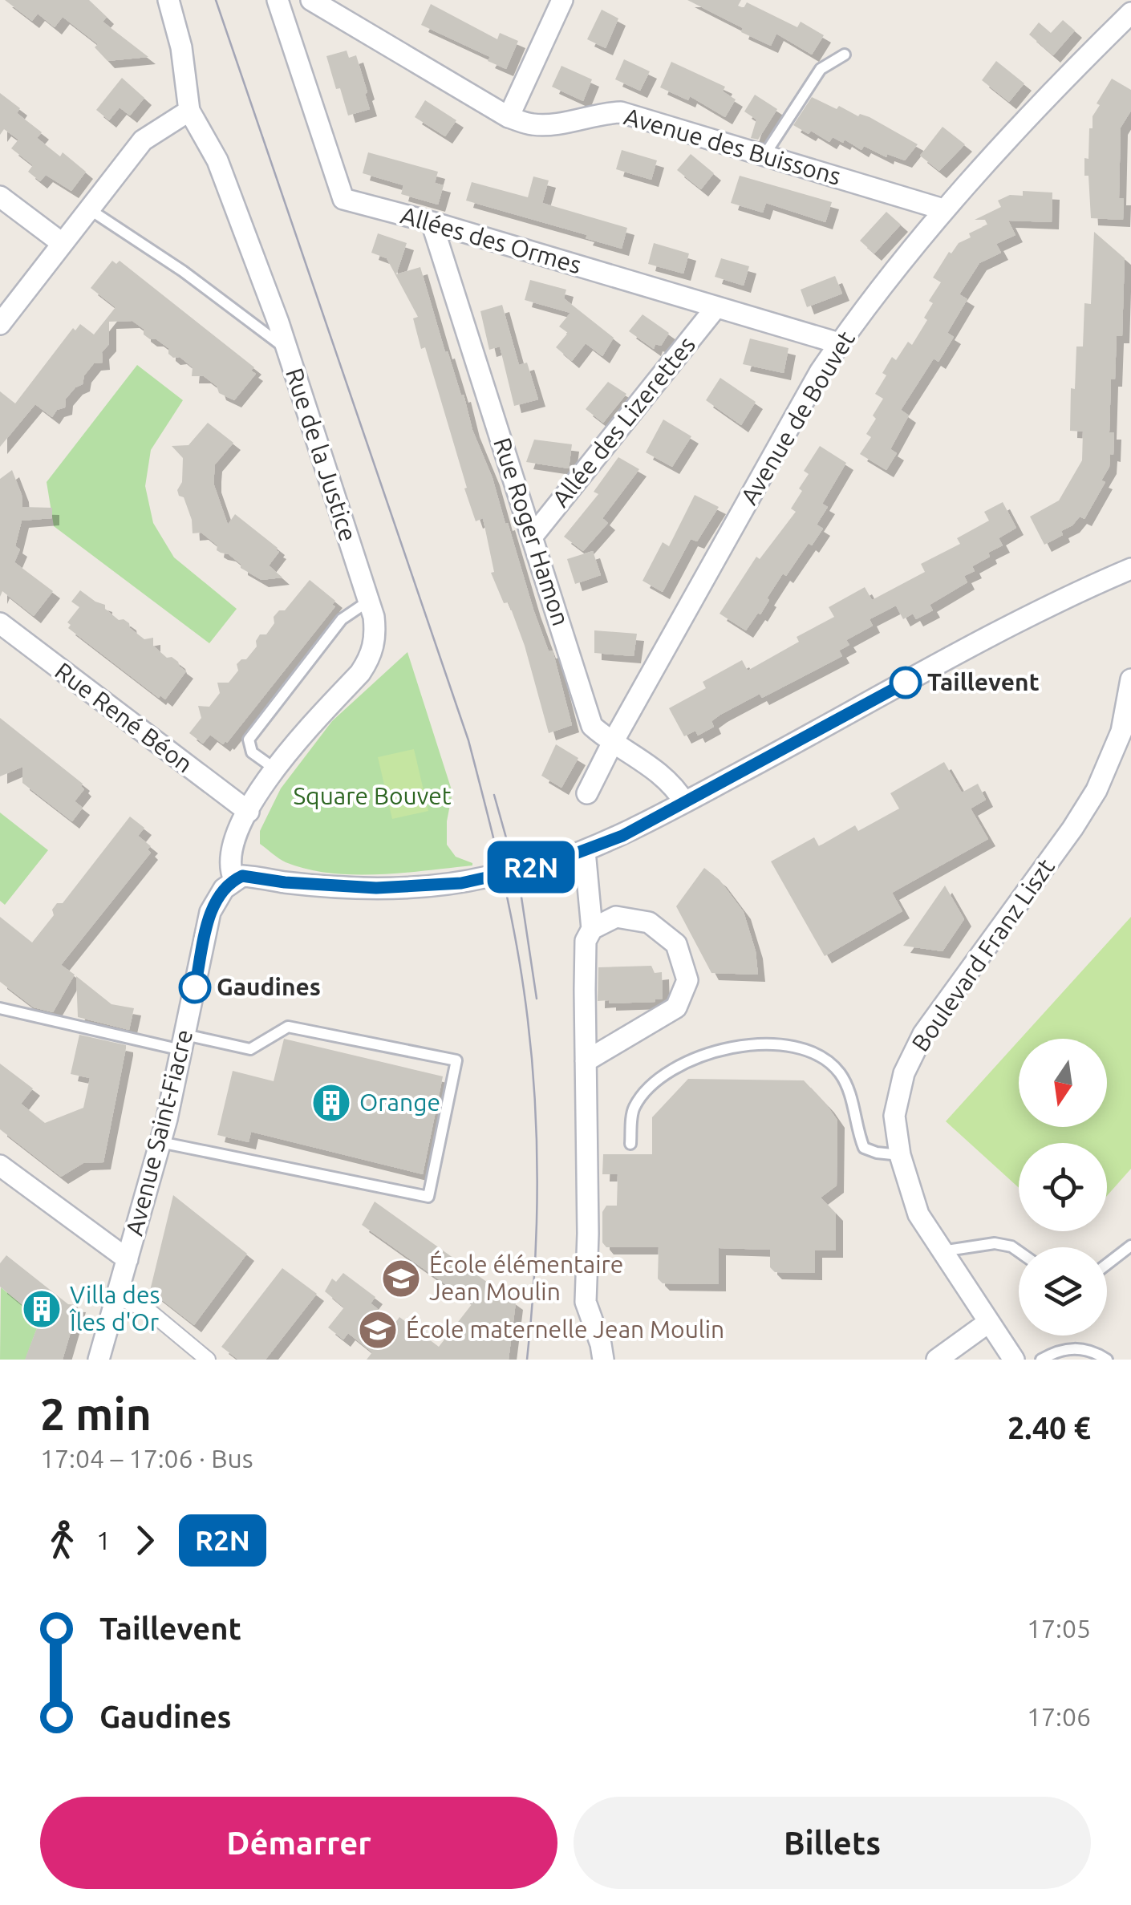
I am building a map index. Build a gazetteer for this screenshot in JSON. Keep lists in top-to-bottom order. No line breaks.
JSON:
{"streets":{"street":["Avenue des Buissons","Allées des Ormes","Avenue de Bouvet","Allée des Lizerettes","Rue de la Justice","Rue Roger Hamon","Rue René Béon","Boulevard Franz Liszt","Avenue Saint-Fiacre"]},"crossings":[["Avenue des Buissons","Avenue de Bouvet"],["Allées des Ormes","Avenue de Bouvet"],["Allées des Ormes","Allée des Lizerettes"],["Allées des Ormes","Rue Roger Hamon"],["Avenue de Bouvet","Rue Roger Hamon"],["Allée des Lizerettes","Rue Roger Hamon"],["Rue de la Justice","Rue René Béon"],["Rue de la Justice","Avenue Saint-Fiacre"]],"parks":["Square Bouvet"],"places":{"other":["Taillevent","Gaudines"],"building":["Orange","Villa des Îles d'Or"],"school or university":["École élémentaire Jean Moulin","École maternelle Jean Moulin"]},"lines":["bus line R2N"],"north":"bottom","page":{"on_map":"R2N","heading":["2 min","17:04 – 17:06 · Bus","2.40 €"],"legs":["1","R2N"],"list":[{"name":"Taillevent","value":"17:05"},{"name":"Gaudines","value":"17:06"}],"buttons":["Démarrer","Billets"]}}
